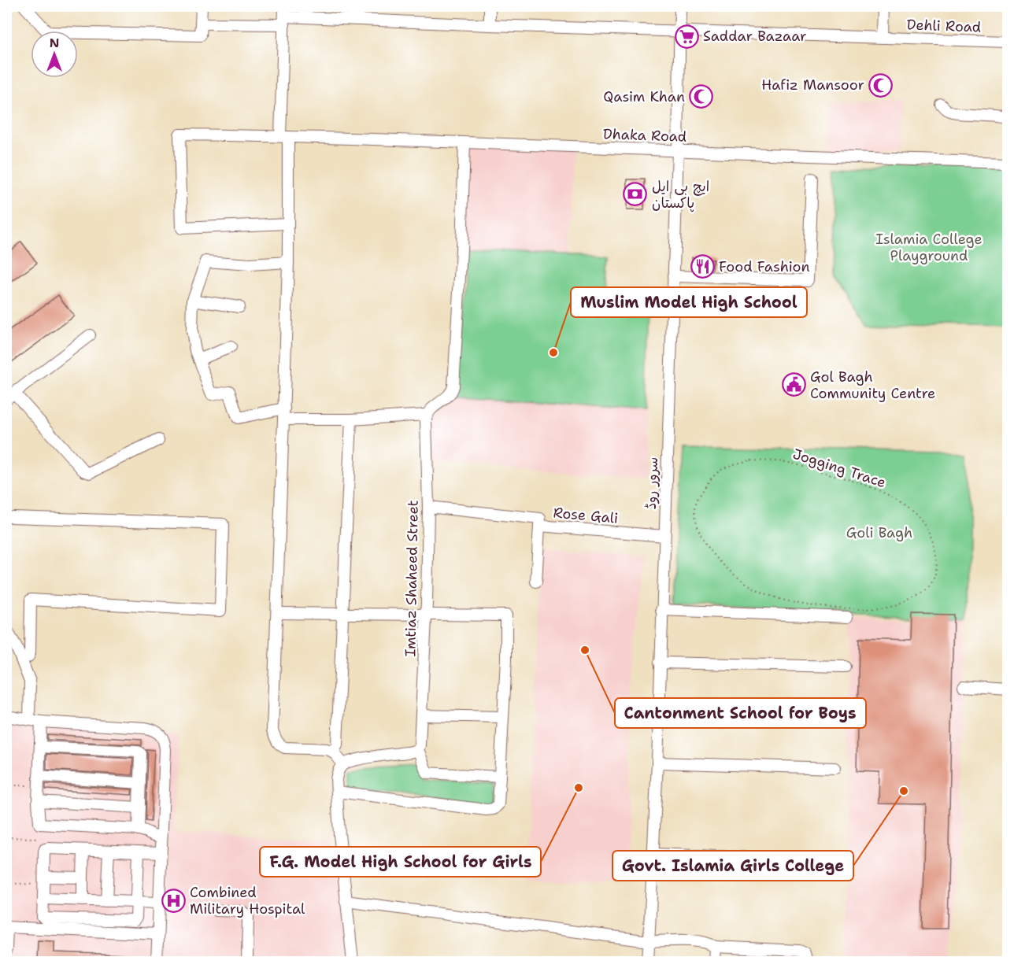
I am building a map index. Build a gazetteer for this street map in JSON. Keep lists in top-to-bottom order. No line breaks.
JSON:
{"streets":{"street":["Dehli Road","Dhaka Road","سرور روڈ","Rose Gali","Imtiaz Shaheed Street"],"path":["Jogging Trace"]},"crossings":[["Dehli Road","سرور روڈ"],["Dhaka Road","سرور روڈ"],["سرور روڈ","Rose Gali"],["Rose Gali","Imtiaz Shaheed Street"]],"parks":["Islamia College Playground","Goli Bagh"],"places":{"supermarket":["Saddar Bazaar"],"mosque":["Hafiz Mansoor","Qasim Khan"],"bank":["ایچ بی ایل پاکستان"],"restaurant":["Food Fashion"],"other":["Muslim Model High School","Cantonment School for Boys","F.G. Model High School for Girls","Govt. Islamia Girls College"],"public building":["Gol Bagh Community Centre"],"hospital":["Combined Military Hospital"]},"north":"top"}
